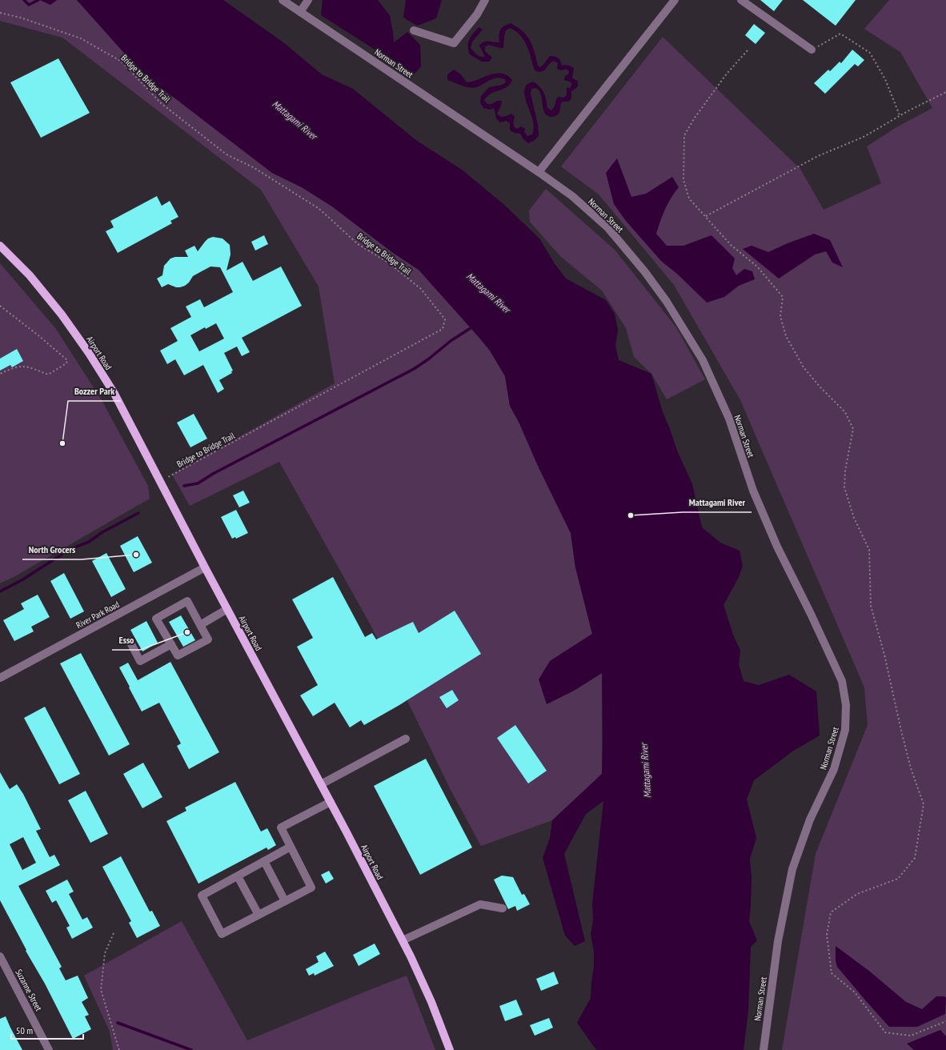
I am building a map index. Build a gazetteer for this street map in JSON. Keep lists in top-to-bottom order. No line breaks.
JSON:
{"streets":{"main road":["Airport Road"],"street":["Norman Street","River Park Road","Suzanne Street"],"path":["Bridge to Bridge Trail"]},"crossings":[["Bridge to Bridge Trail","Airport Road"],["Airport Road","River Park Road"]],"water":["Mattagami River"],"places":["Bozzer Park","Mattagami River","North Grocers","Esso"],"scale_bar":"50 m"}
